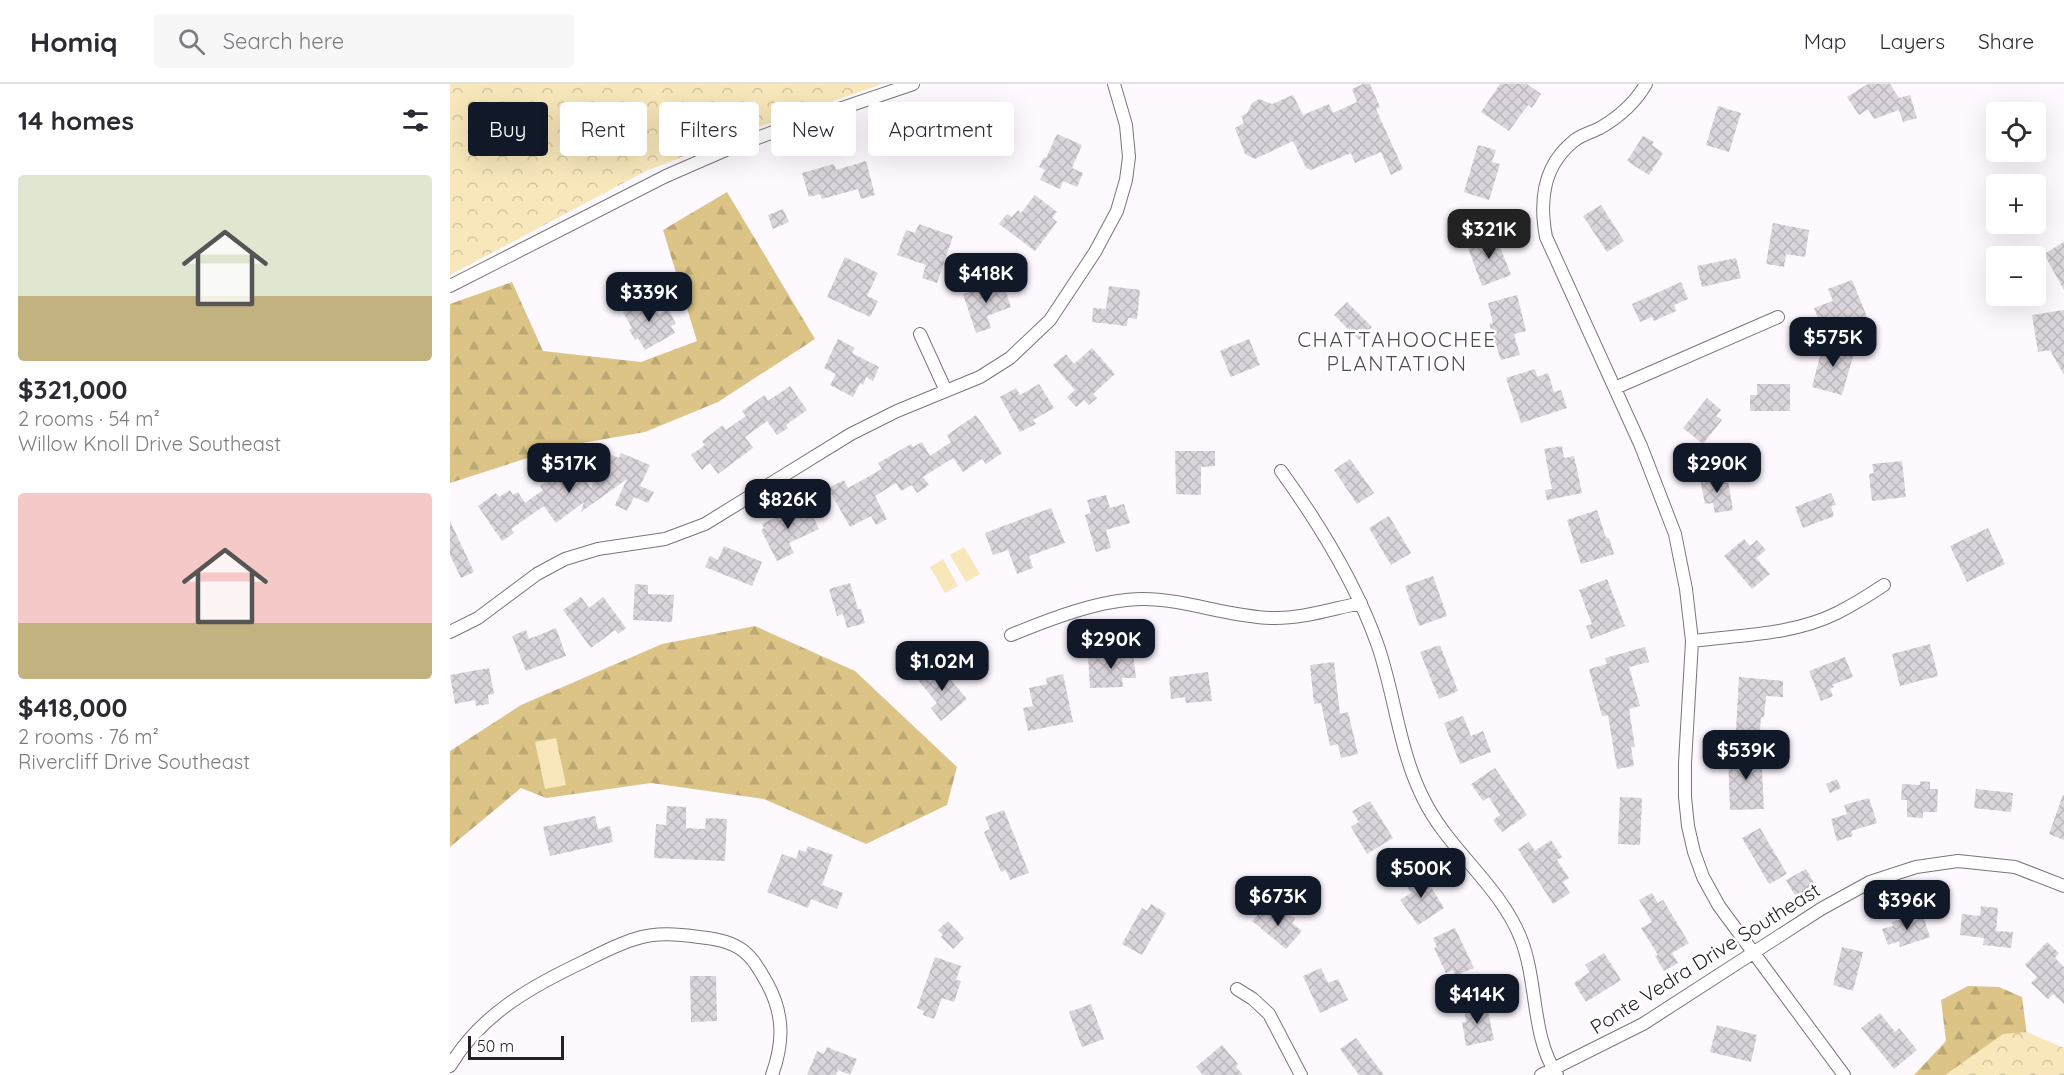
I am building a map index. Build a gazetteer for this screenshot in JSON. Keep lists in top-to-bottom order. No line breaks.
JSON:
{"streets":{"street":["Ponte Vedra Drive Southeast"]},"districts":["CHATTAHOOCHEE PLANTATION"],"scale_bar":"50 m","page":{"header":"Homiq","search":"Search here","nav":["Map","Layers","Share"],"heading":"14 homes","map_buttons":["+","−"],"chip":["Buy","Rent","Filters","New","Apartment"],"list":[{"name":"$321,000","note":"2 rooms · 54 m² · Willow Knoll Drive Southeast"},{"name":"$418,000","note":"2 rooms · 76 m² · Rivercliff Drive Southeast"}],"price":["$321K","$418K","$339K","$575K","$517K","$290K","$826K","$290K","$1.02M","$539K","$500K","$673K","$396K","$414K"],"scale":"50 m"}}
